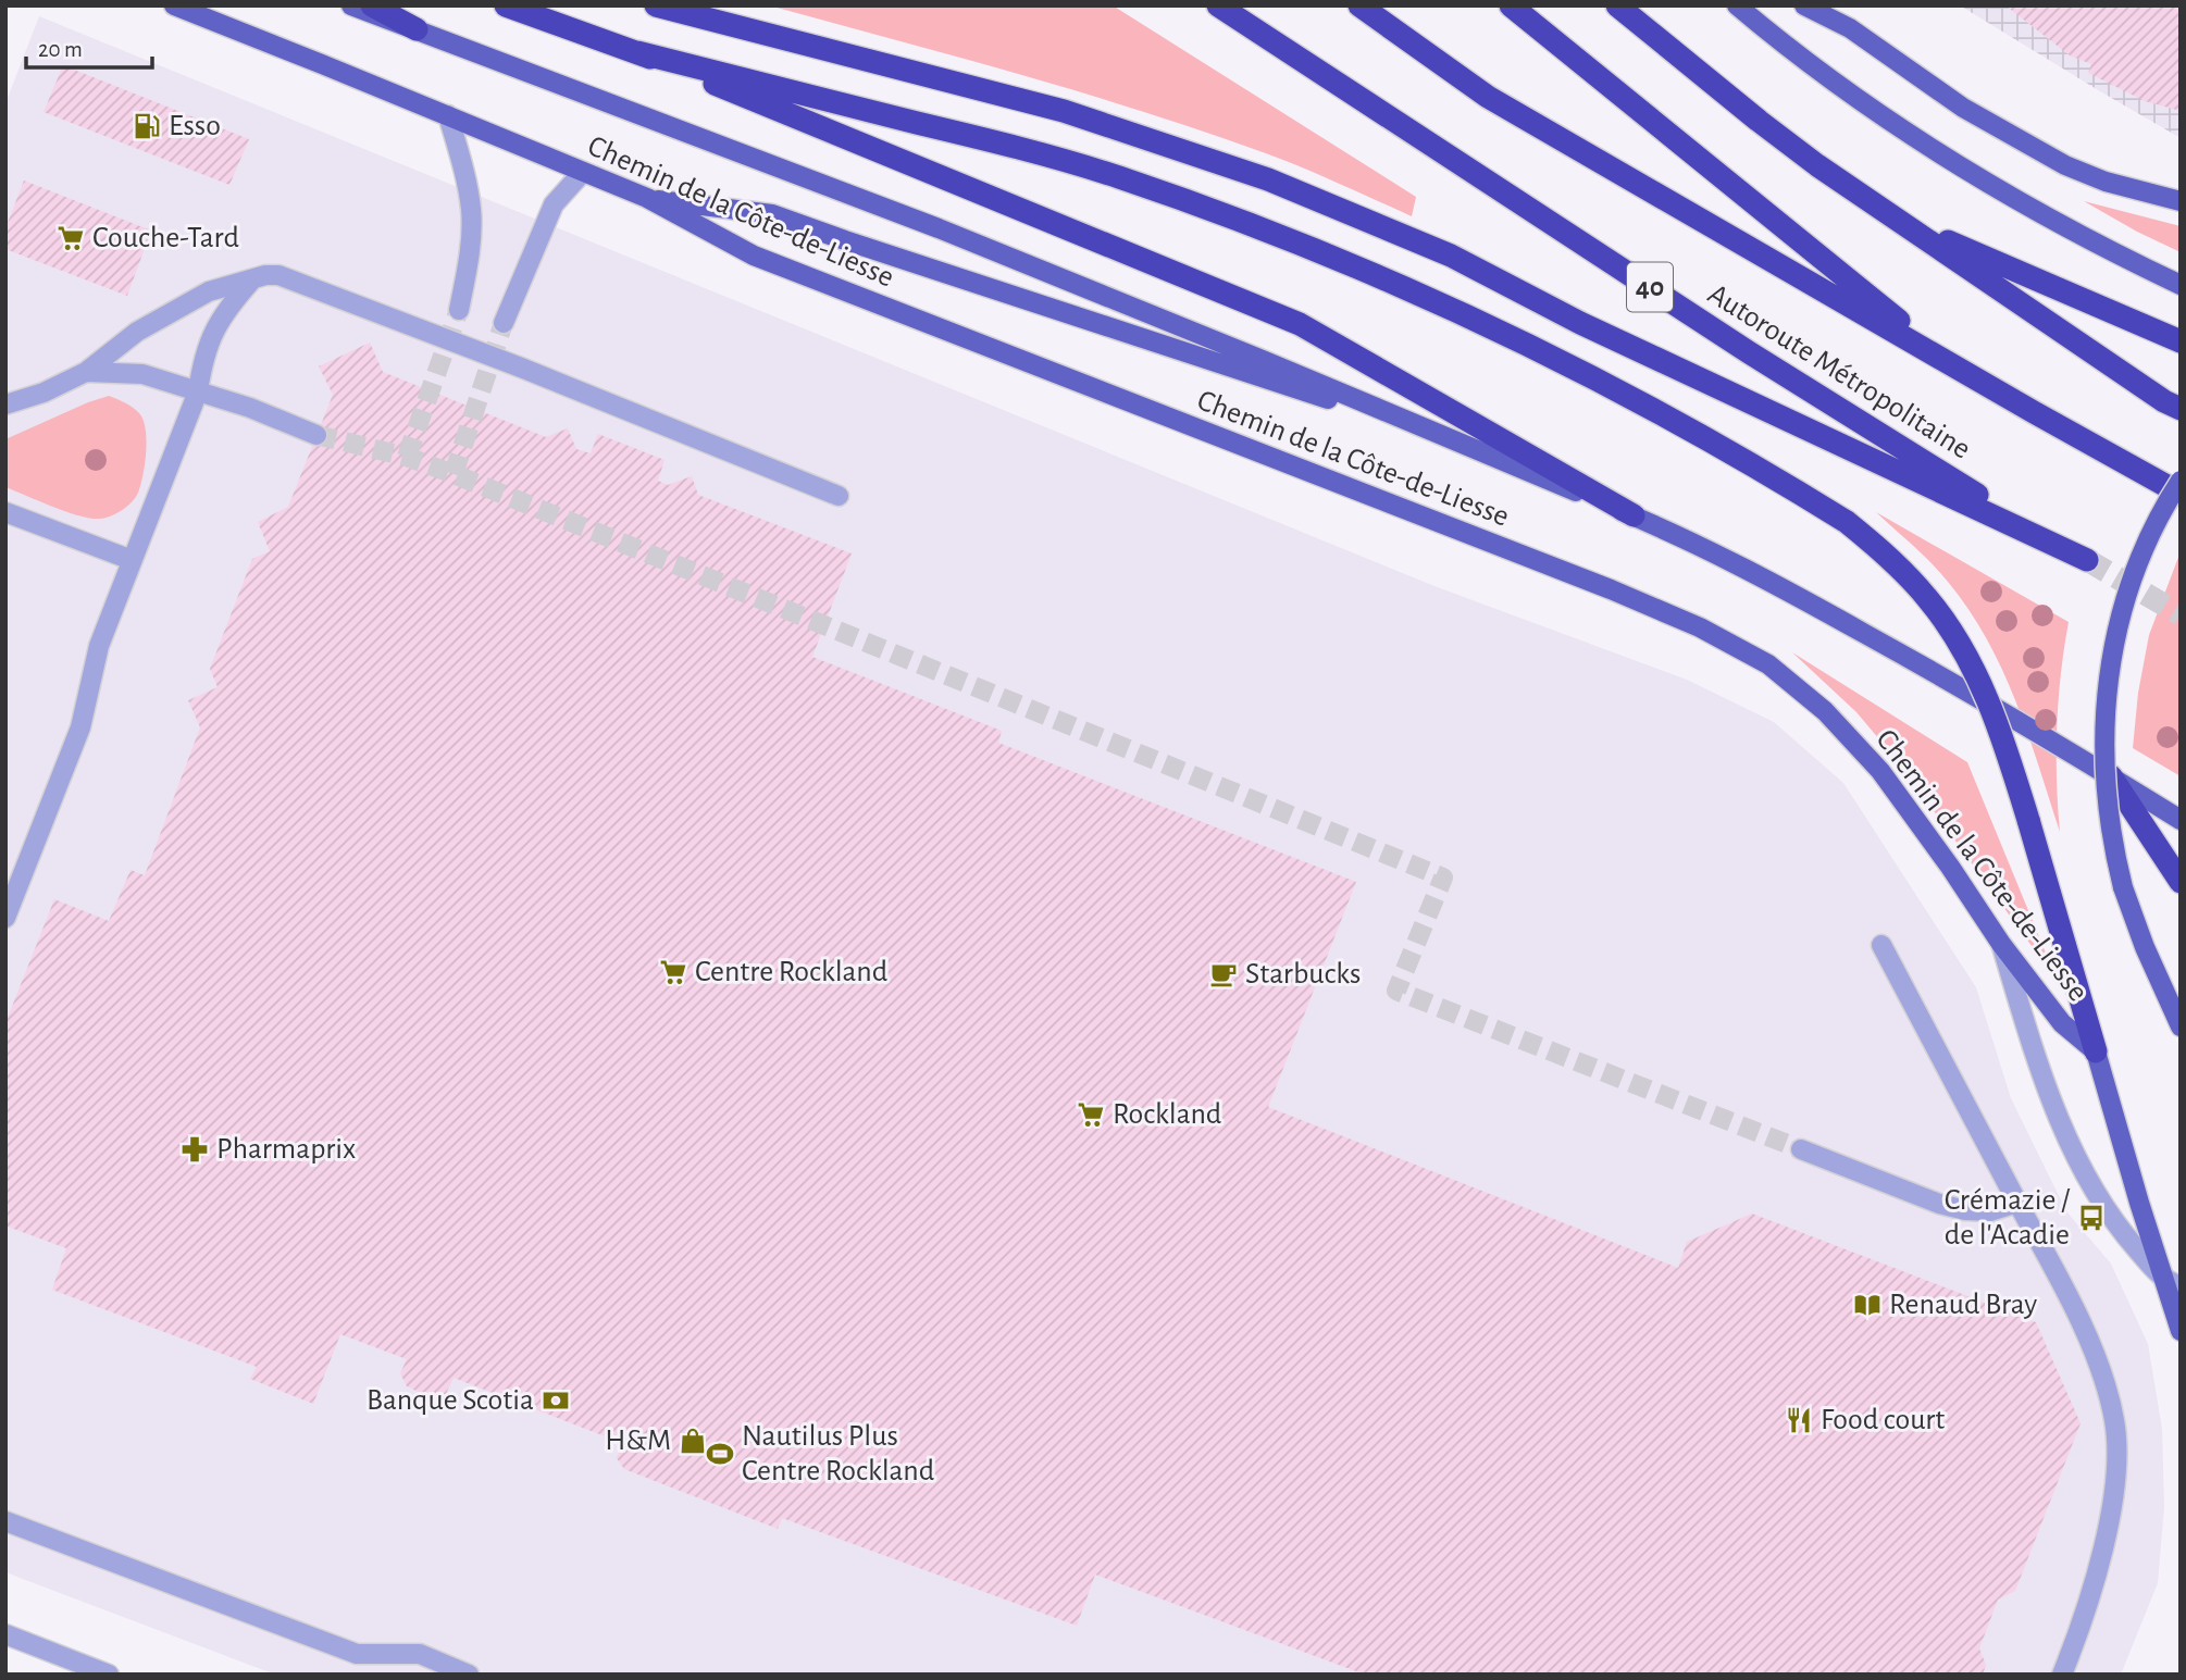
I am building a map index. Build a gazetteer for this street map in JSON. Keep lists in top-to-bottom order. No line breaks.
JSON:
{"streets":{"highway":["40","Autoroute Métropolitaine"],"main road":["Chemin de la Côte-de-Liesse"]},"places":{"fuel station":["Esso"],"supermarket":["Couche-Tard","Centre Rockland","Rockland"],"cafe":["Starbucks"],"pharmacy":["Pharmaprix"],"bus stop":["Crémazie / de l'Acadie"],"library":["Renaud Bray"],"bank":["Banque Scotia"],"restaurant":["Food court"],"shop":["H&M"],"sports":["Nautilus Plus Centre Rockland"]},"scale_bar":"20 m"}
